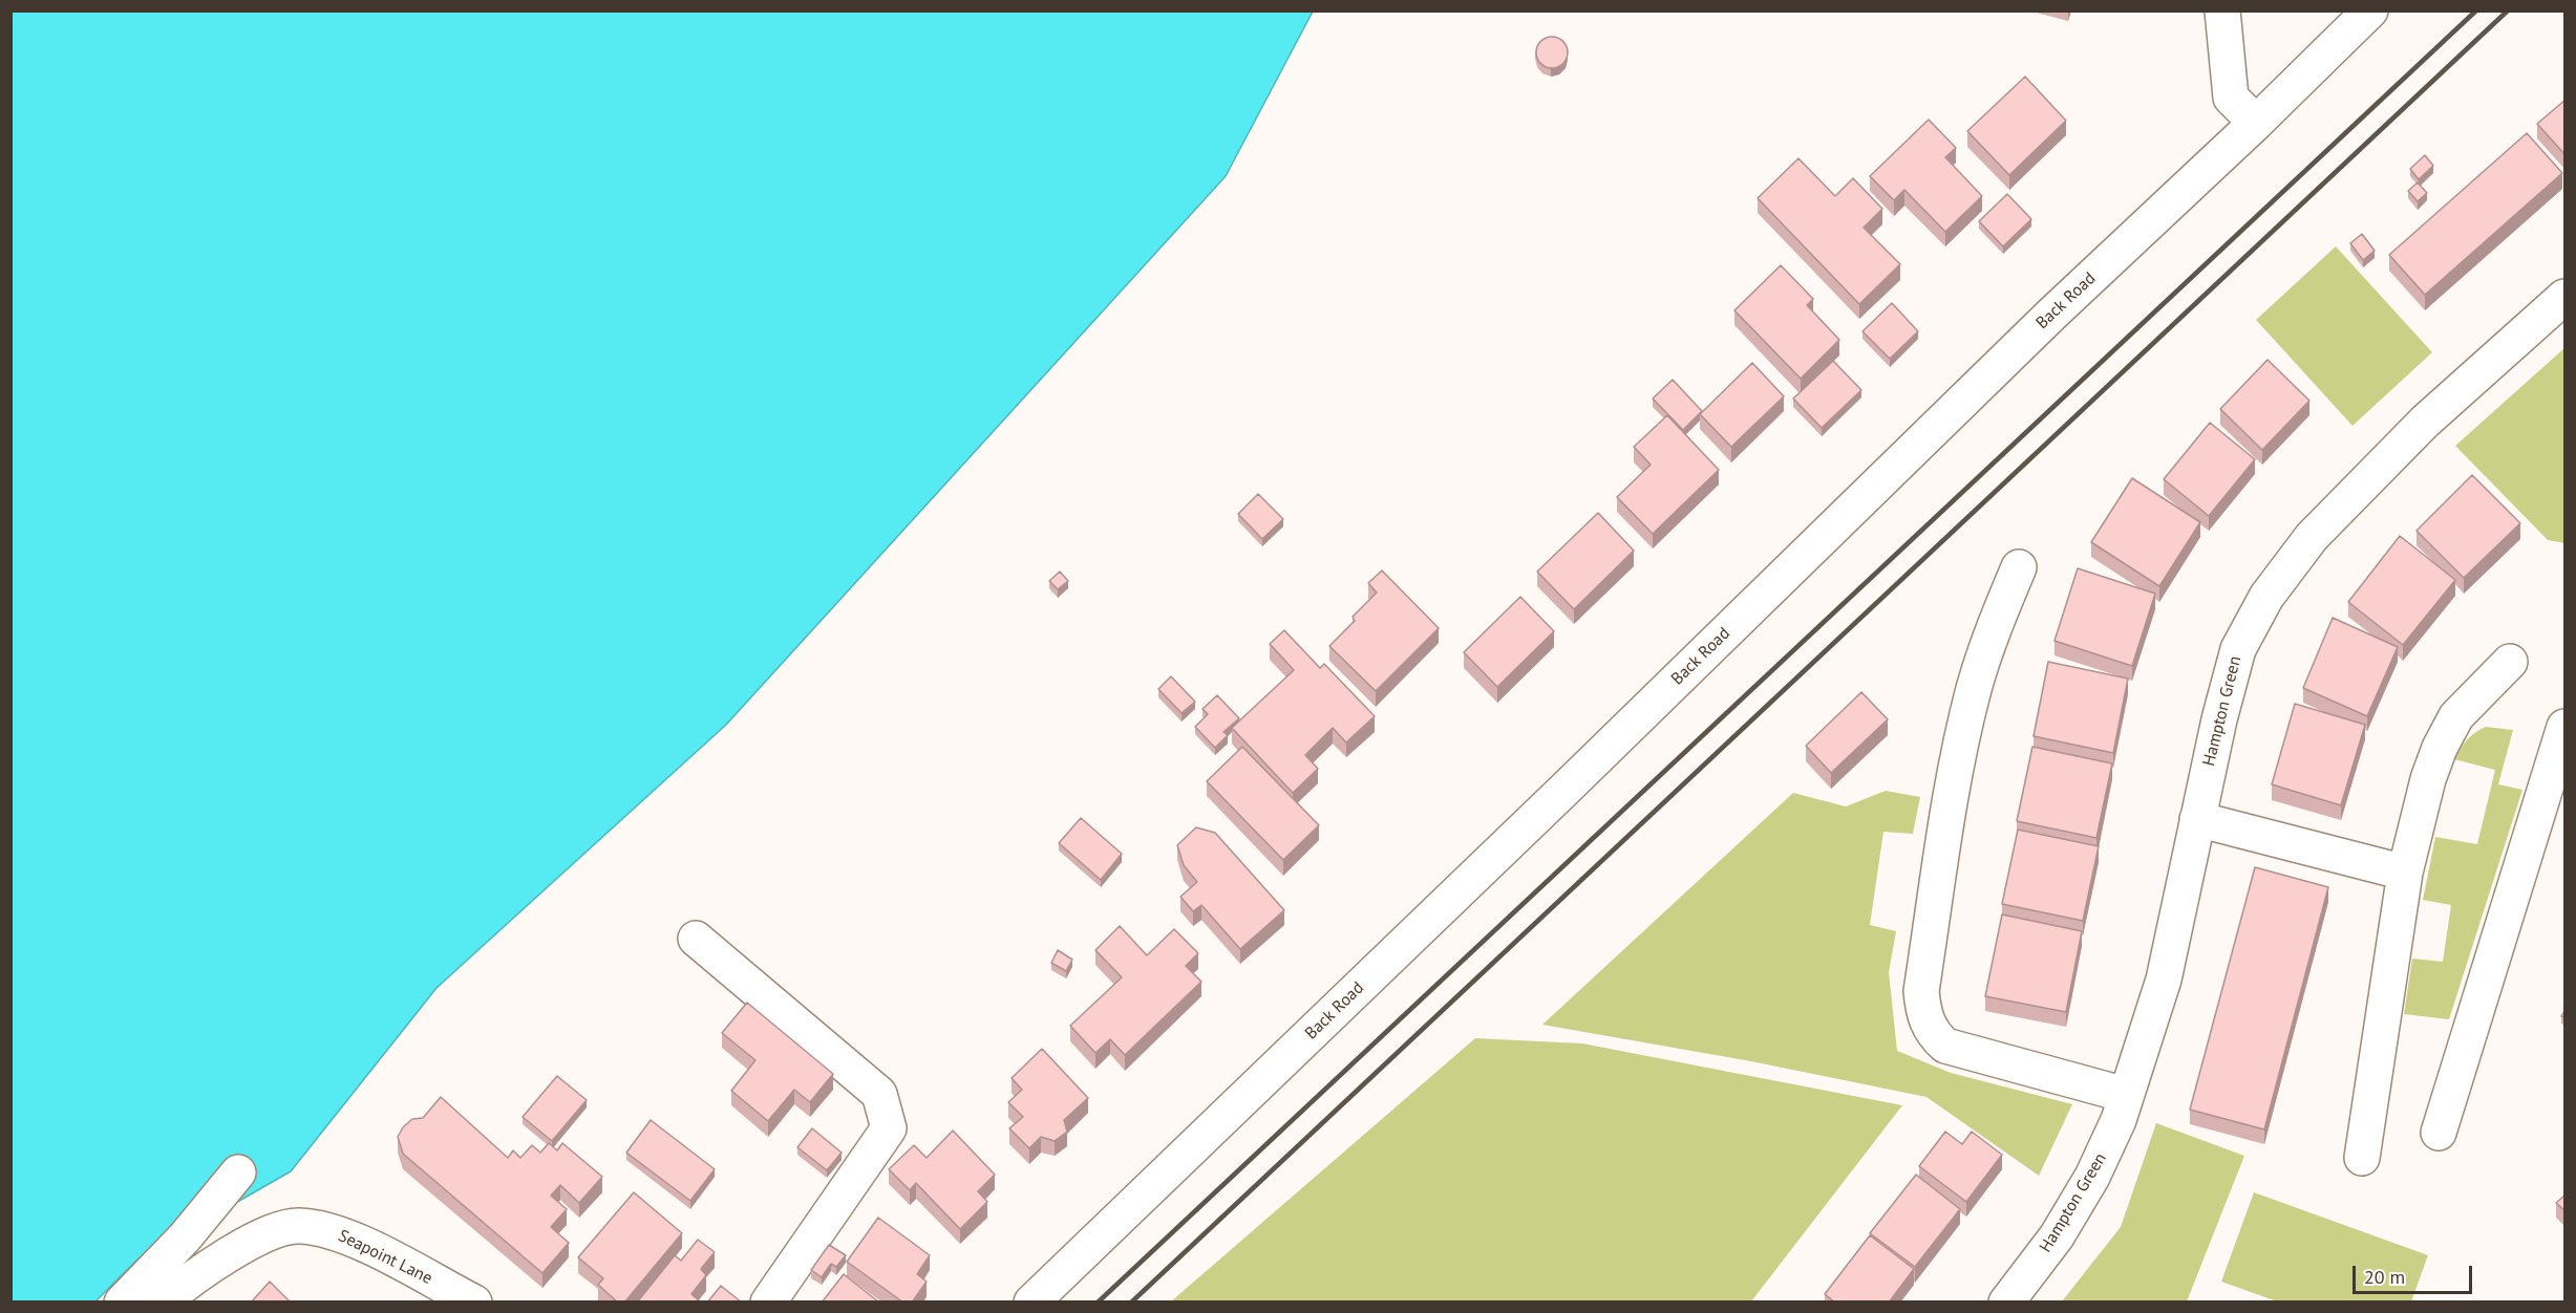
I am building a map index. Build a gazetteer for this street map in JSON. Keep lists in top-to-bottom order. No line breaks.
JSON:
{"streets":{"street":["Back Road","Hampton Green","Seapoint Lane"]},"scale_bar":"20 m"}
